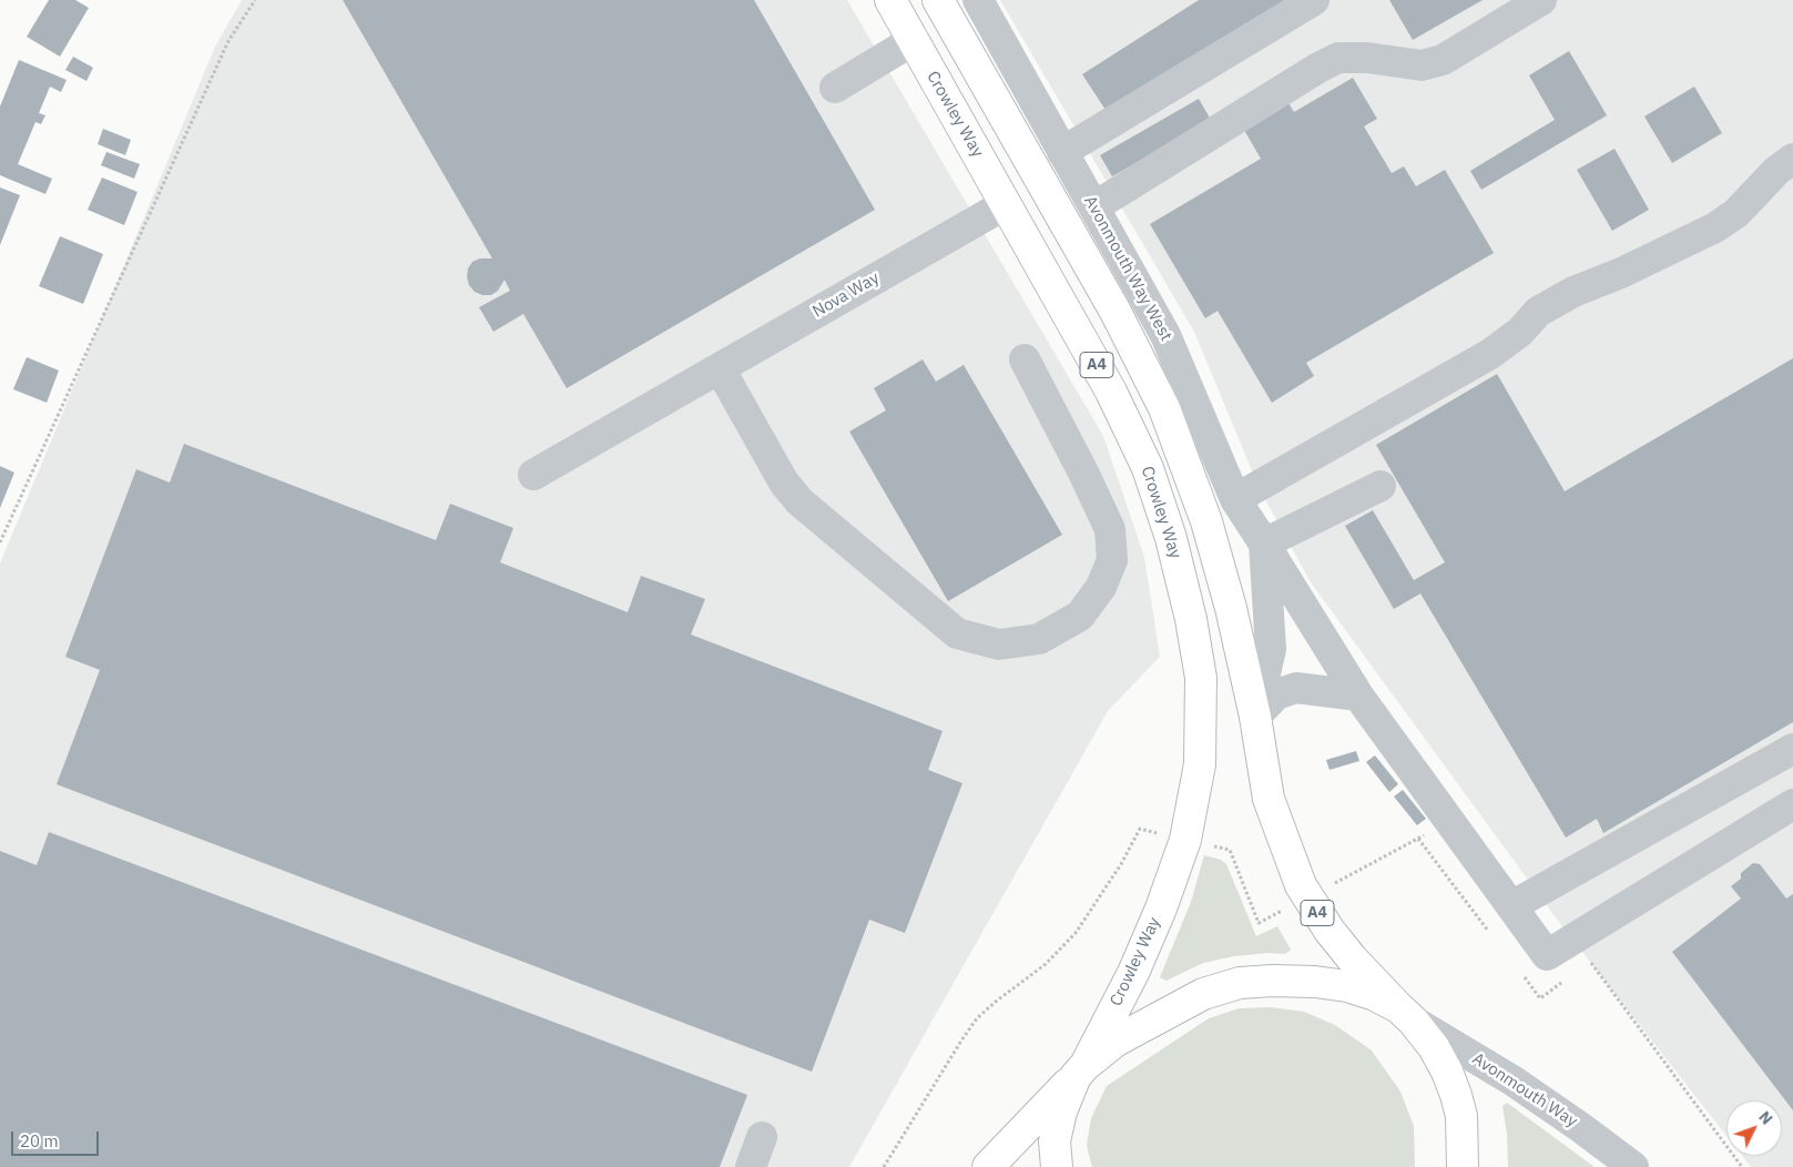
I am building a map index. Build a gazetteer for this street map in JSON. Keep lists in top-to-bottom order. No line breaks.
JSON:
{"streets":{"highway":["Crowley Way","A4"],"street":["Avonmouth Way West","Nova Way","Avonmouth Way"]},"crossings":[["Crowley Way","Nova Way"],["Crowley Way","A4"],["Avonmouth Way West","A4"],["A4","Avonmouth Way"]],"scale_bar":"20 m","north":"top right"}
